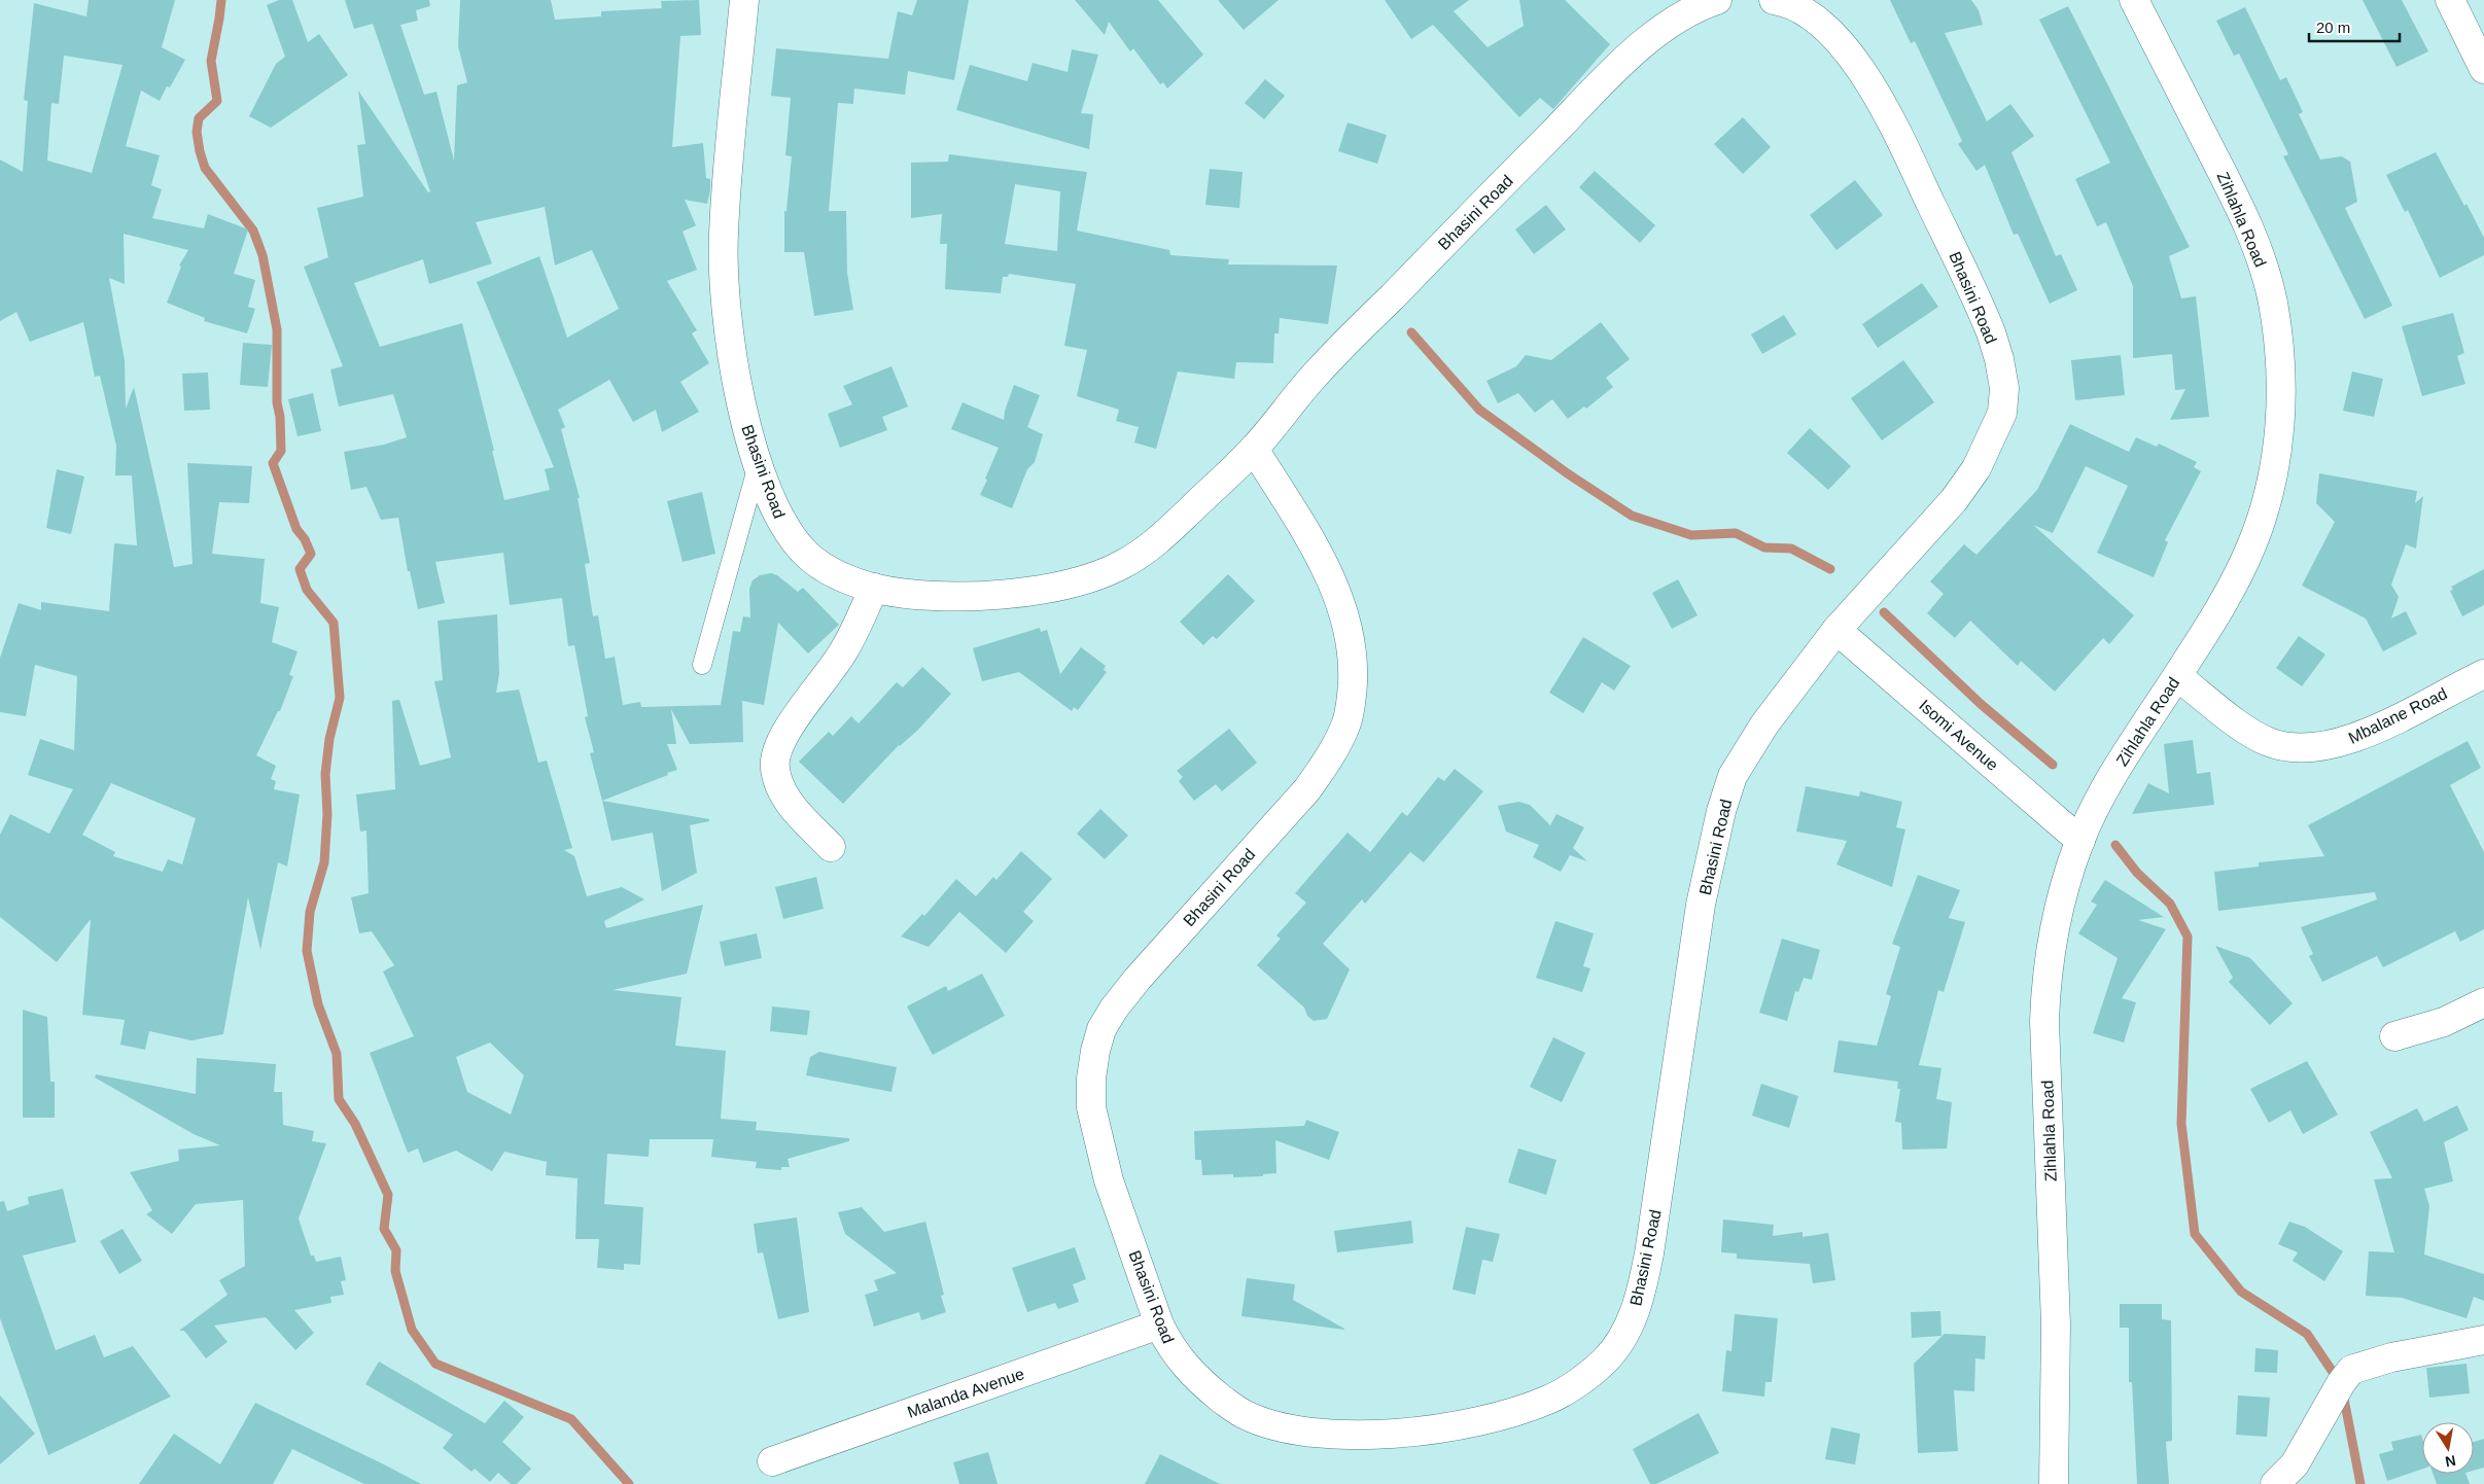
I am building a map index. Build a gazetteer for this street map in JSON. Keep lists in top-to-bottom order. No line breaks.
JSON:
{"streets":{"street":["Bhasini Road","Zihlahla Road","Mbalane Road","Isomi Avenue","Malanda Avenue"]},"crossings":[["Bhasini Road","Isomi Avenue"],["Bhasini Road","Malanda Avenue"],["Zihlahla Road","Mbalane Road"],["Zihlahla Road","Isomi Avenue"]],"scale_bar":"20 m","north":"bottom"}
